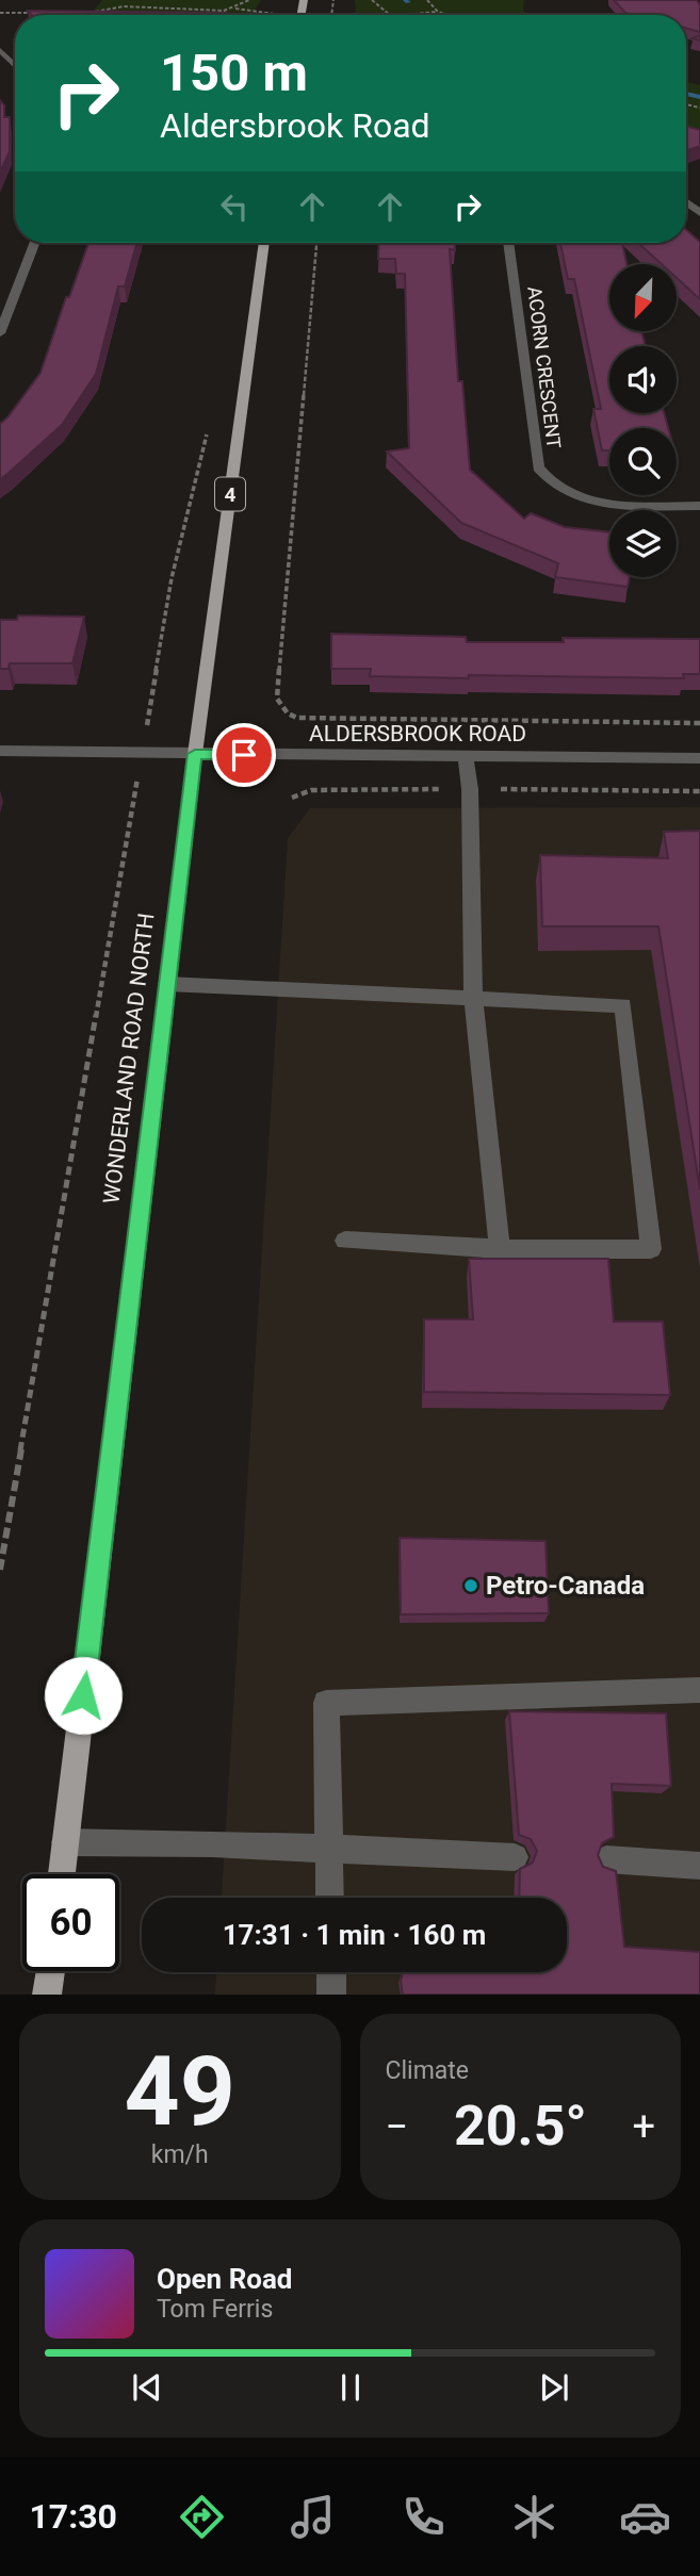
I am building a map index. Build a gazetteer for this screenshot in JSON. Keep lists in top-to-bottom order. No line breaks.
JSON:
{"streets":{"main road":["4","WONDERLAND ROAD NORTH"],"street":["ACORN CRESCENT","ALDERSBROOK ROAD"]},"crossings":[["ALDERSBROOK ROAD","WONDERLAND ROAD NORTH"]],"places":["Petro-Canada"],"north":"bottom left","page":{"turn":["150 m","Aldersbrook Road"],"limit":"60","trip":"17:31 · 1 min · 160 m","tile":[["49","km/h"],"Climate"],"heat":["−","20.5°","+"],"song":["Open Road","Tom Ferris"],"tabs":"17:30"}}
